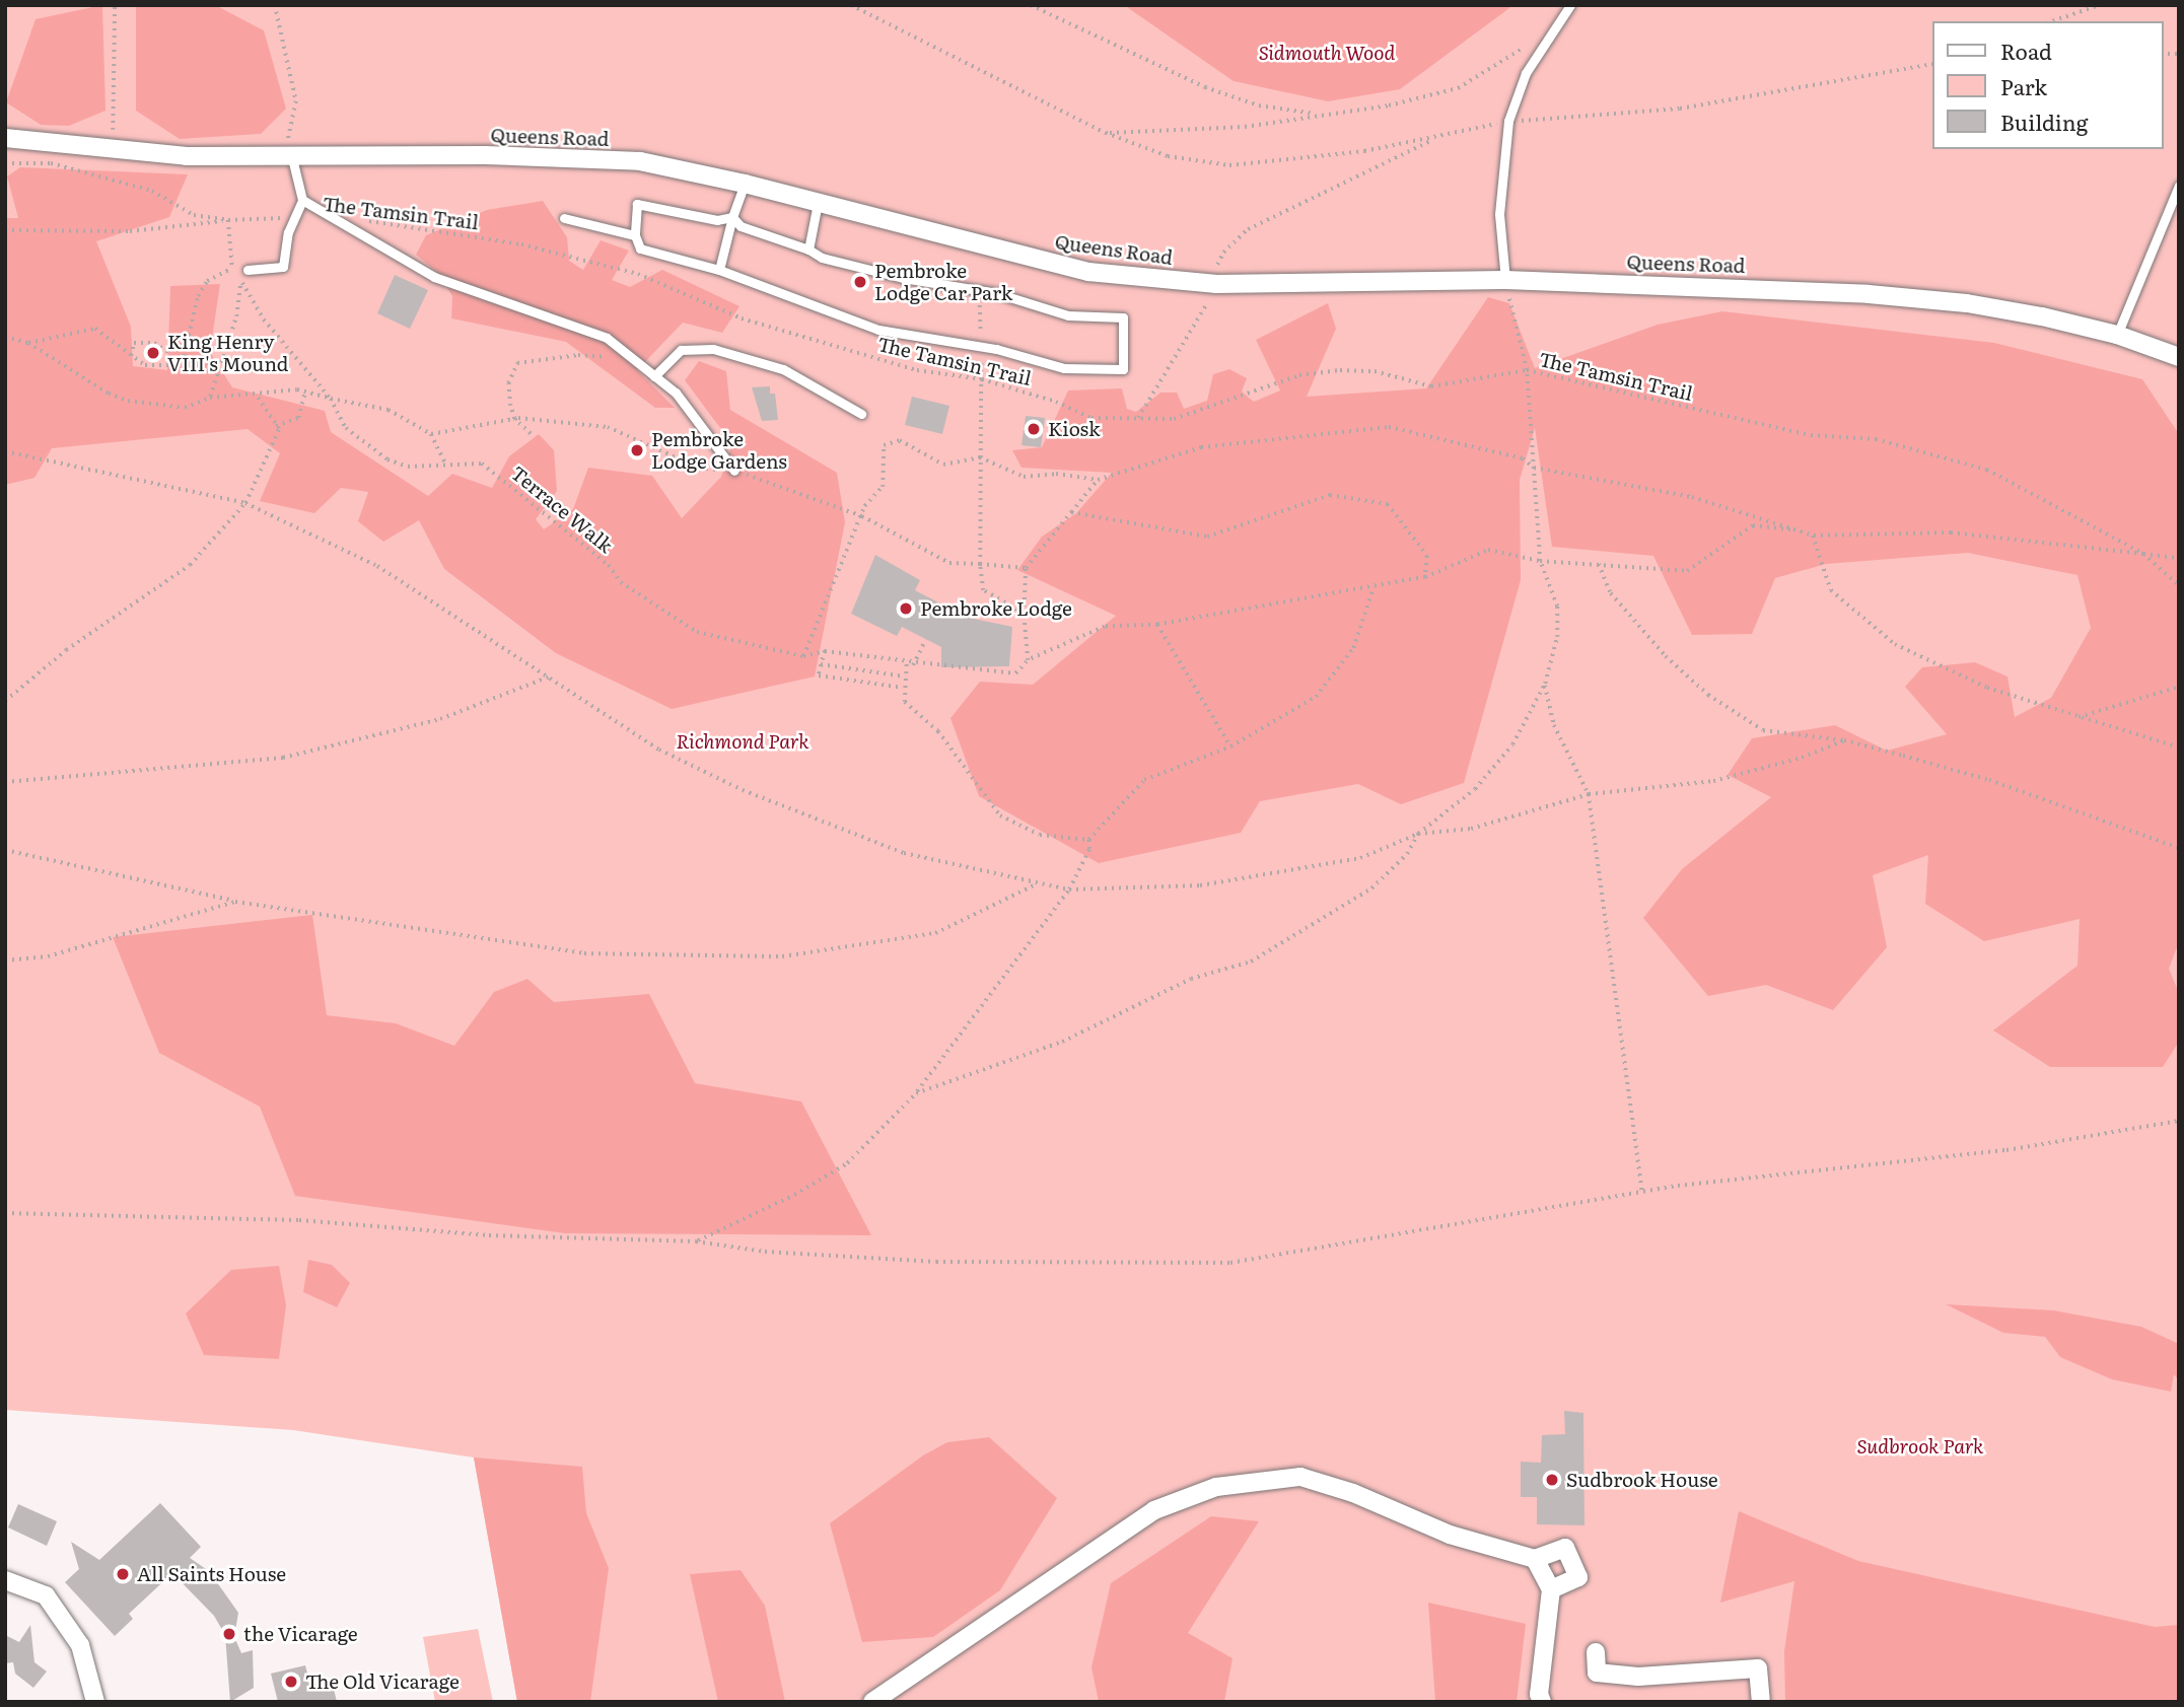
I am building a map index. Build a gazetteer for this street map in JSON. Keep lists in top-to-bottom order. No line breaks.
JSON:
{"streets":{"street":["Queens Road"],"path":["The Tamsin Trail","Terrace Walk"]},"parks":["Sidmouth Wood","Richmond Park","Sudbrook Park"],"places":["Pembroke Lodge Car Park","King Henry VIII's Mound","Kiosk","Pembroke Lodge Gardens","Pembroke Lodge","Sudbrook House","All Saints House","the Vicarage","The Old Vicarage"],"legend":["Road","Park","Building"]}
